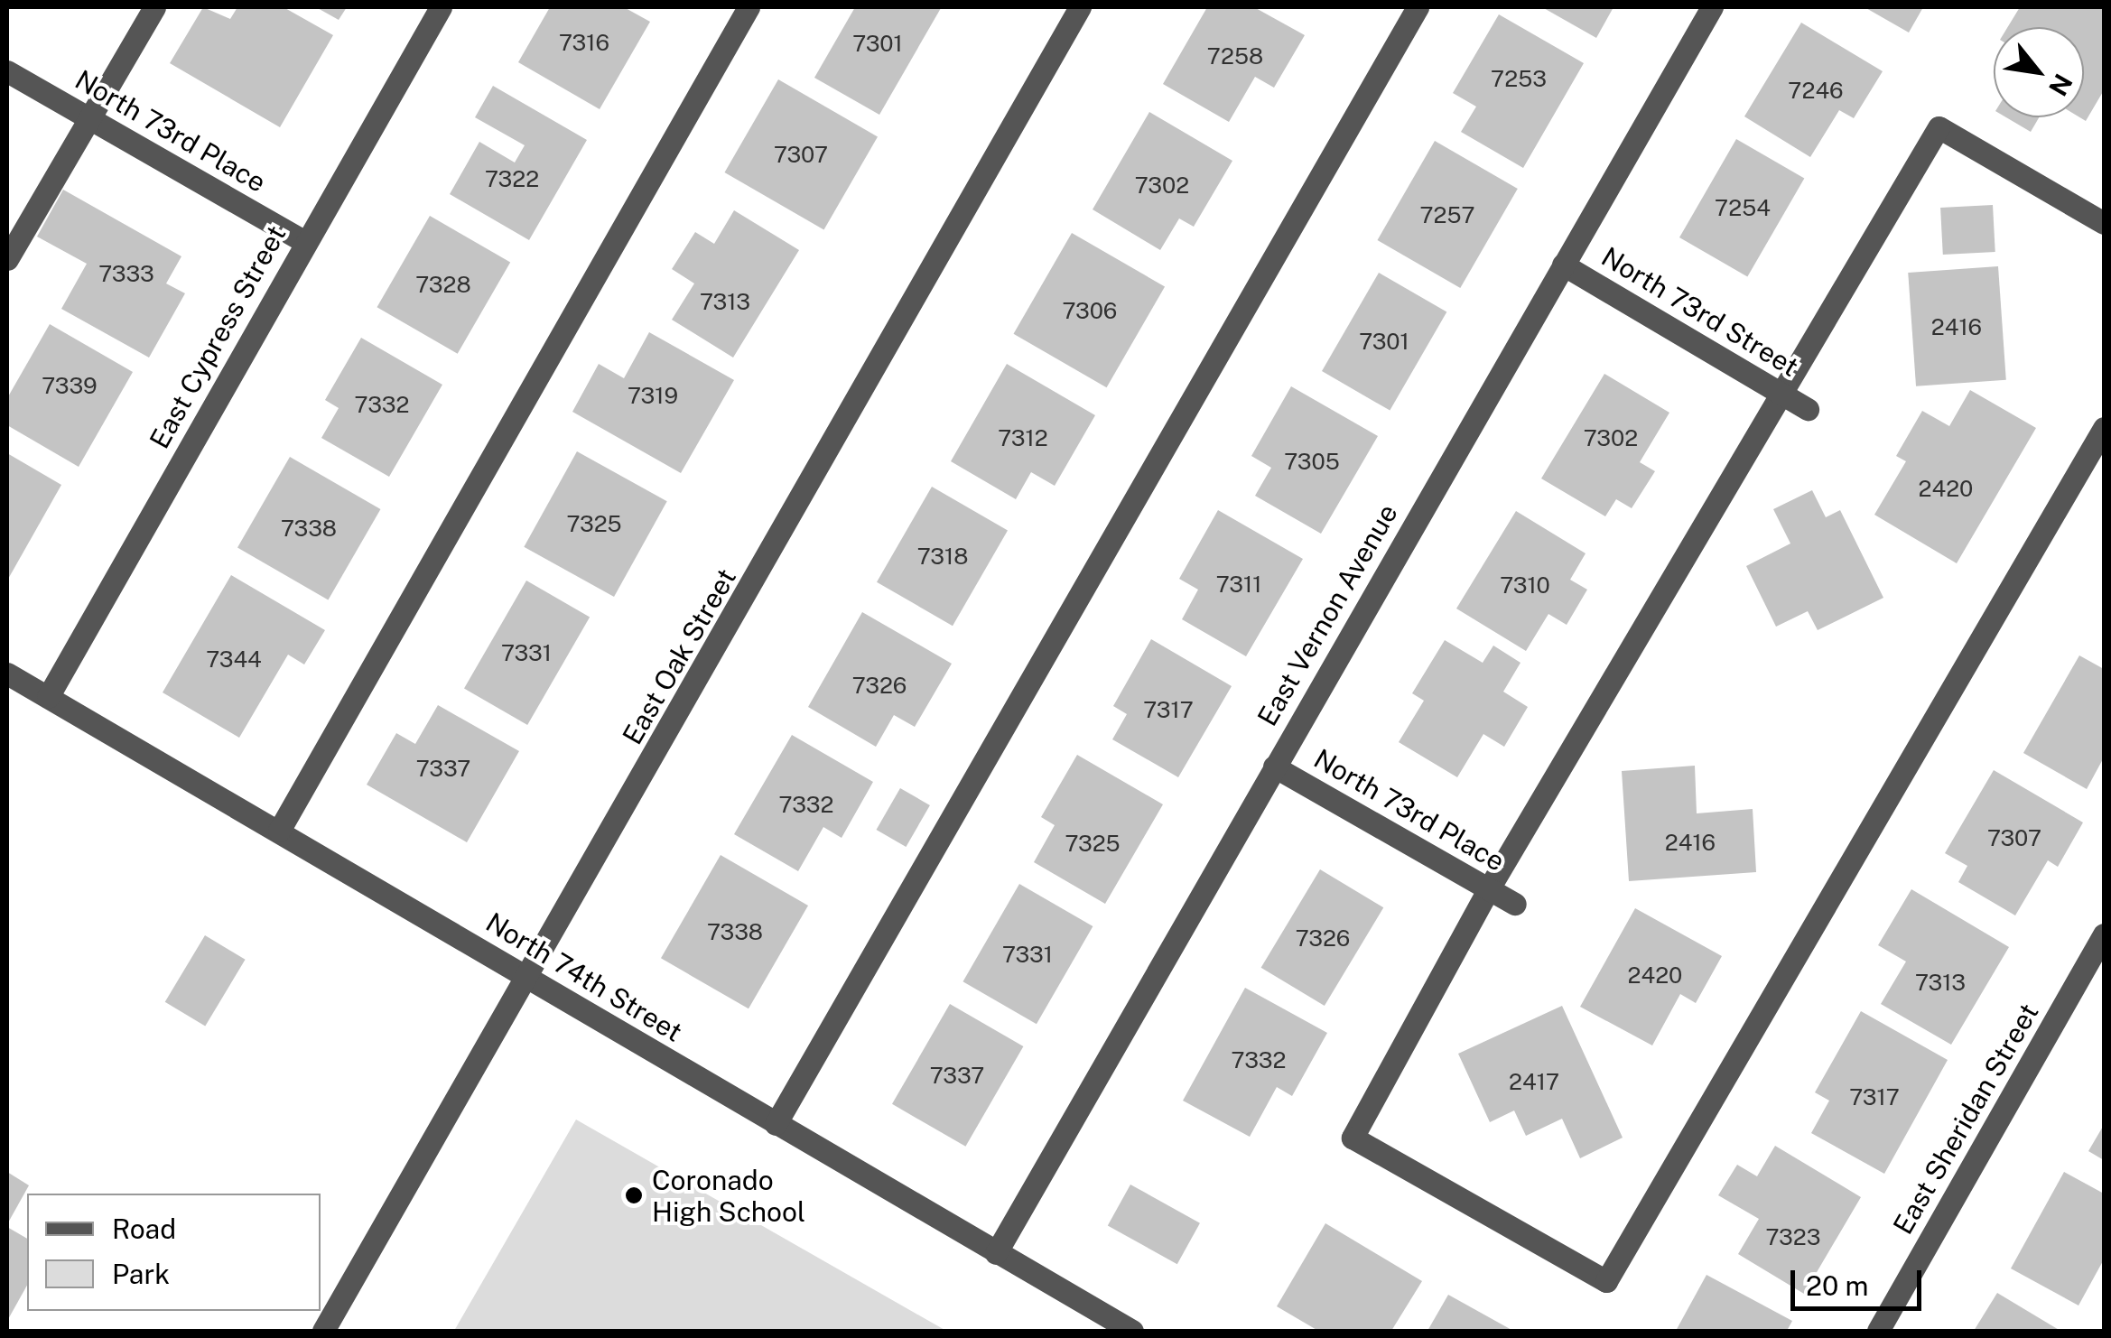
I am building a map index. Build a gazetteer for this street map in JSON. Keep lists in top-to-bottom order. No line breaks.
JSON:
{"streets":{"street":["North 73rd Place","North 73rd Street","East Cypress Street","East Vernon Avenue","East Oak Street","North 74th Street","East Sheridan Street"]},"crossings":[["North 73rd Place","East Cypress Street"],["North 73rd Place","East Vernon Avenue"],["North 73rd Street","East Vernon Avenue"],["East Cypress Street","North 74th Street"],["East Vernon Avenue","North 74th Street"],["East Oak Street","North 74th Street"]],"places":["Coronado High School"],"house_numbers":["7316","7301","7258","7253","7246","7307","7322","7302","7254","7257","7333","7328","7313","7306","2416","7301","7339","7319","7332","7312","7302","7305","2420","7325","7338","7318","7311","7310","7331","7344","7326","7317","7337","7332","7307","2416","7325","7338","7326","7331","2420","7313","7332","7337","2417","7317","7323"],"legend":["Road","Park"],"scale_bar":"20 m","north":"bottom right"}
